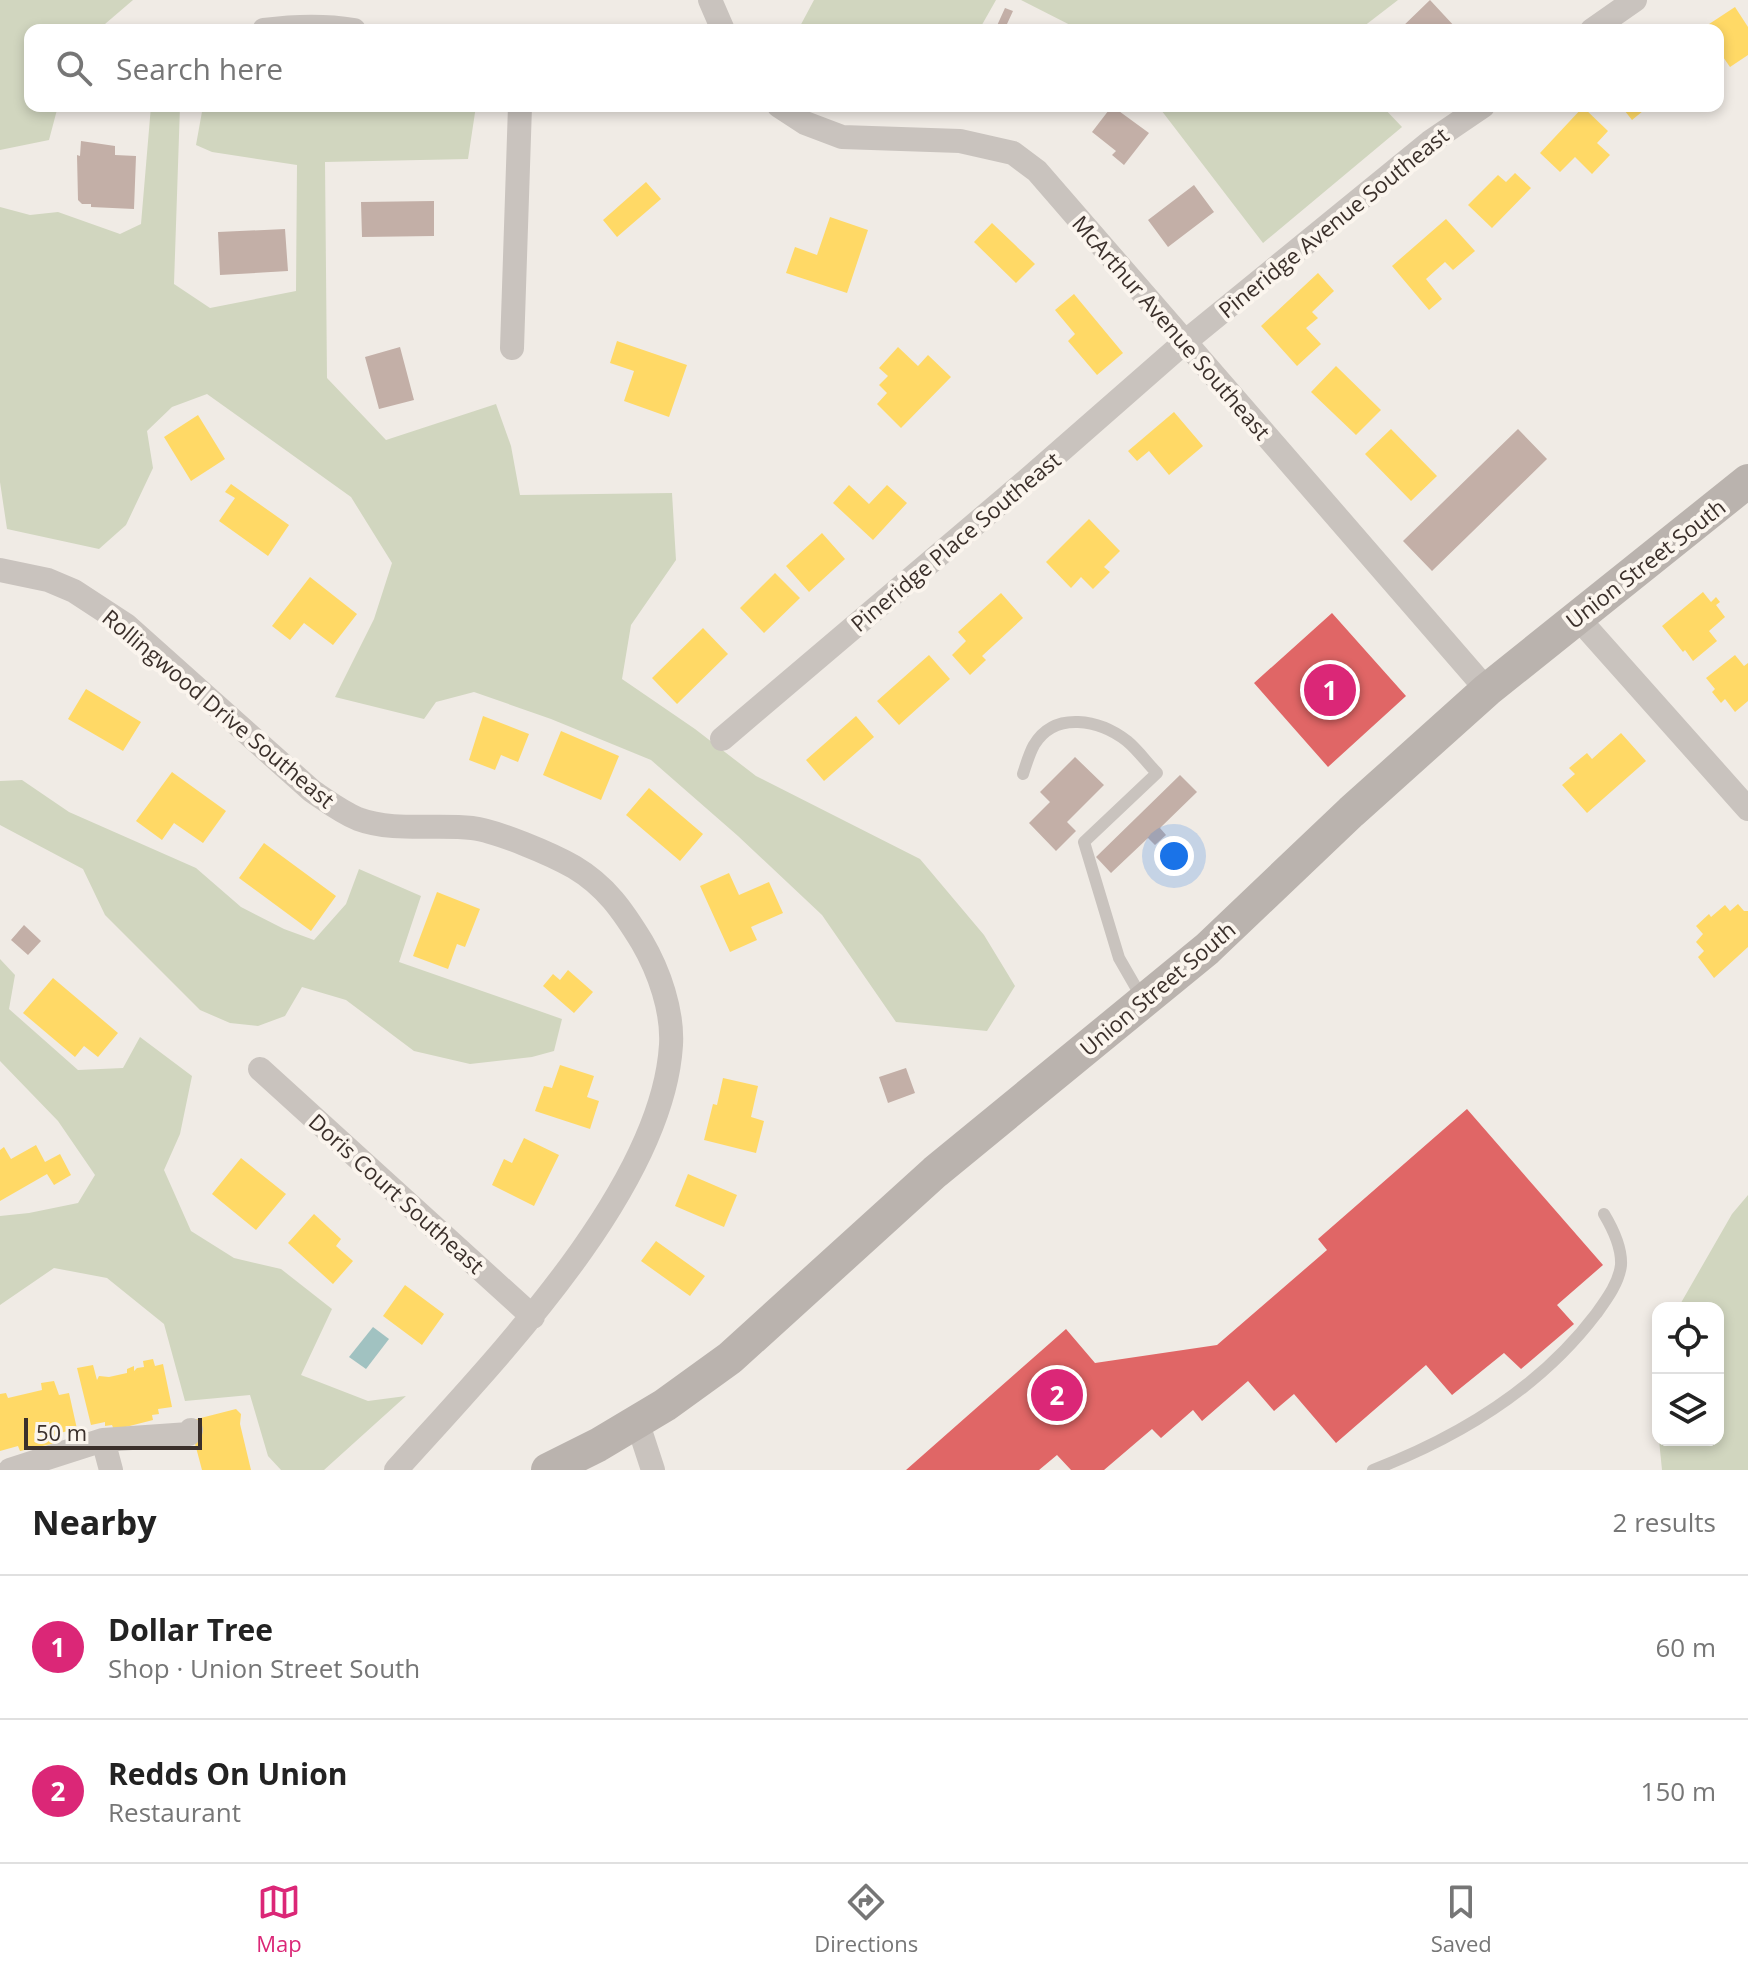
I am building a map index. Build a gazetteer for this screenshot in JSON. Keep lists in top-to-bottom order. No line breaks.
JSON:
{"streets":{"main road":["Union Street South"],"street":["Pineridge Avenue Southeast","McArthur Avenue Southeast","Pineridge Place Southeast","Rollingwood Drive Southeast","Doris Court Southeast"]},"crossings":[["Pineridge Avenue Southeast","McArthur Avenue Southeast"],["Pineridge Avenue Southeast","Pineridge Place Southeast"],["McArthur Avenue Southeast","Pineridge Place Southeast"],["McArthur Avenue Southeast","Union Street South"],["Rollingwood Drive Southeast","Doris Court Southeast"]],"scale_bar":"50 m","page":{"search":"Search here","pins":["1","2"],"scale":"50 m","heading":["Nearby","2 results"],"list":[{"mark":"1","name":"Dollar Tree","note":"Shop · Union Street South","value":"60 m"},{"mark":"2","name":"Redds On Union","note":"Restaurant","value":"150 m"}],"nav":["Map","Directions","Saved"]}}
